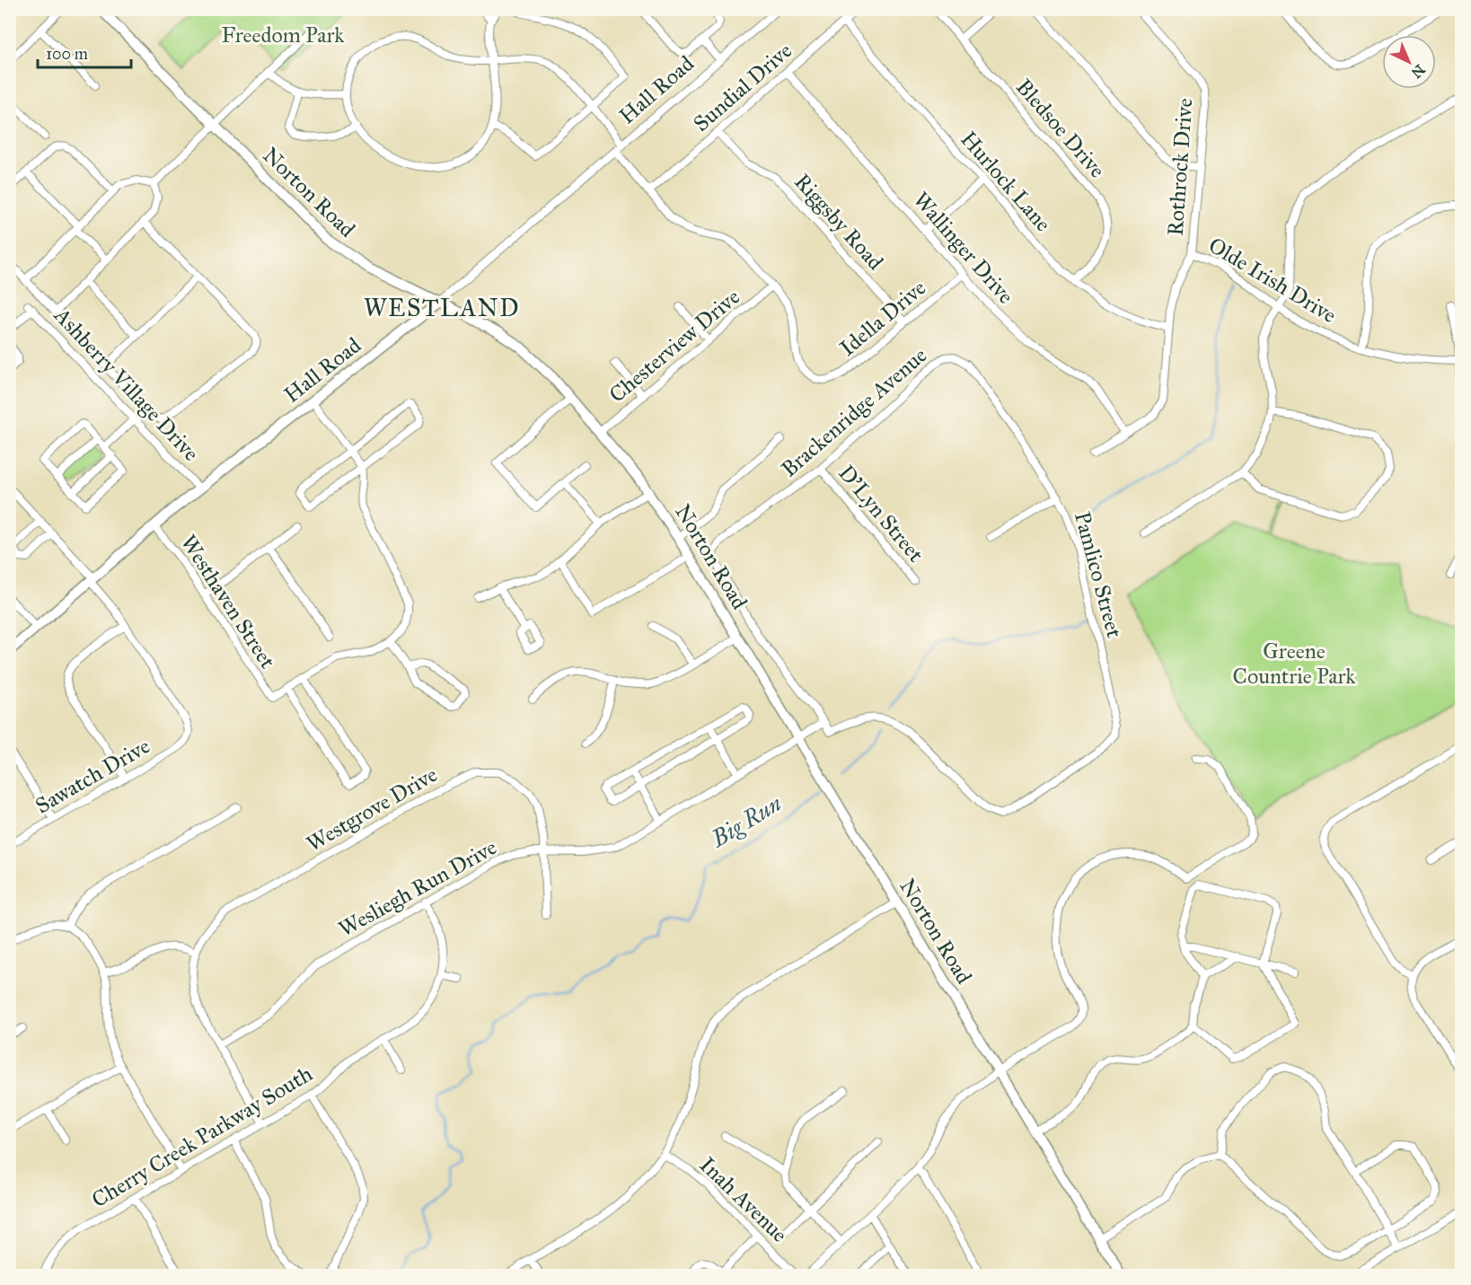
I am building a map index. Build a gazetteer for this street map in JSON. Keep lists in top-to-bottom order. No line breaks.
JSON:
{"streets":{"main road":["Hall Road","Norton Road"],"street":["Sundial Drive","Bledsoe Drive","Rothrock Drive","Hurlock Lane","Riggsby Road","Wallinger Drive","Olde Irish Drive","Idella Drive","Chesterview Drive","Ashberry Village Drive","Brackenridge Avenue","D'Lyn Street","Pamlico Street","Westhaven Street","Sawatch Drive","Westgrove Drive","Wesliegh Run Drive","Cherry Creek Parkway South","Inah Avenue"]},"crossings":[["Sundial Drive","Hurlock Lane"],["Sundial Drive","Riggsby Road"],["Sundial Drive","Wallinger Drive"],["Hall Road","Norton Road"],["Hall Road","Ashberry Village Drive"],["Hall Road","Westhaven Street"],["Bledsoe Drive","Hurlock Lane"],["Rothrock Drive","Hurlock Lane"],["Rothrock Drive","Wallinger Drive"],["Rothrock Drive","Olde Irish Drive"],["Norton Road","Chesterview Drive"],["Norton Road","Wesliegh Run Drive"],["Riggsby Road","Idella Drive"],["Wallinger Drive","Idella Drive"],["Idella Drive","Chesterview Drive"],["Brackenridge Avenue","D'Lyn Street"],["Brackenridge Avenue","Pamlico Street"],["Brackenridge Avenue","Wesliegh Run Drive"],["Pamlico Street","Wesliegh Run Drive"],["Westgrove Drive","Wesliegh Run Drive"],["Wesliegh Run Drive","Cherry Creek Parkway South"]],"districts":["WESTLAND"],"water":["Big Run"],"parks":["Freedom Park","Greene Countrie Park"],"scale_bar":"100 m","north":"bottom right"}
